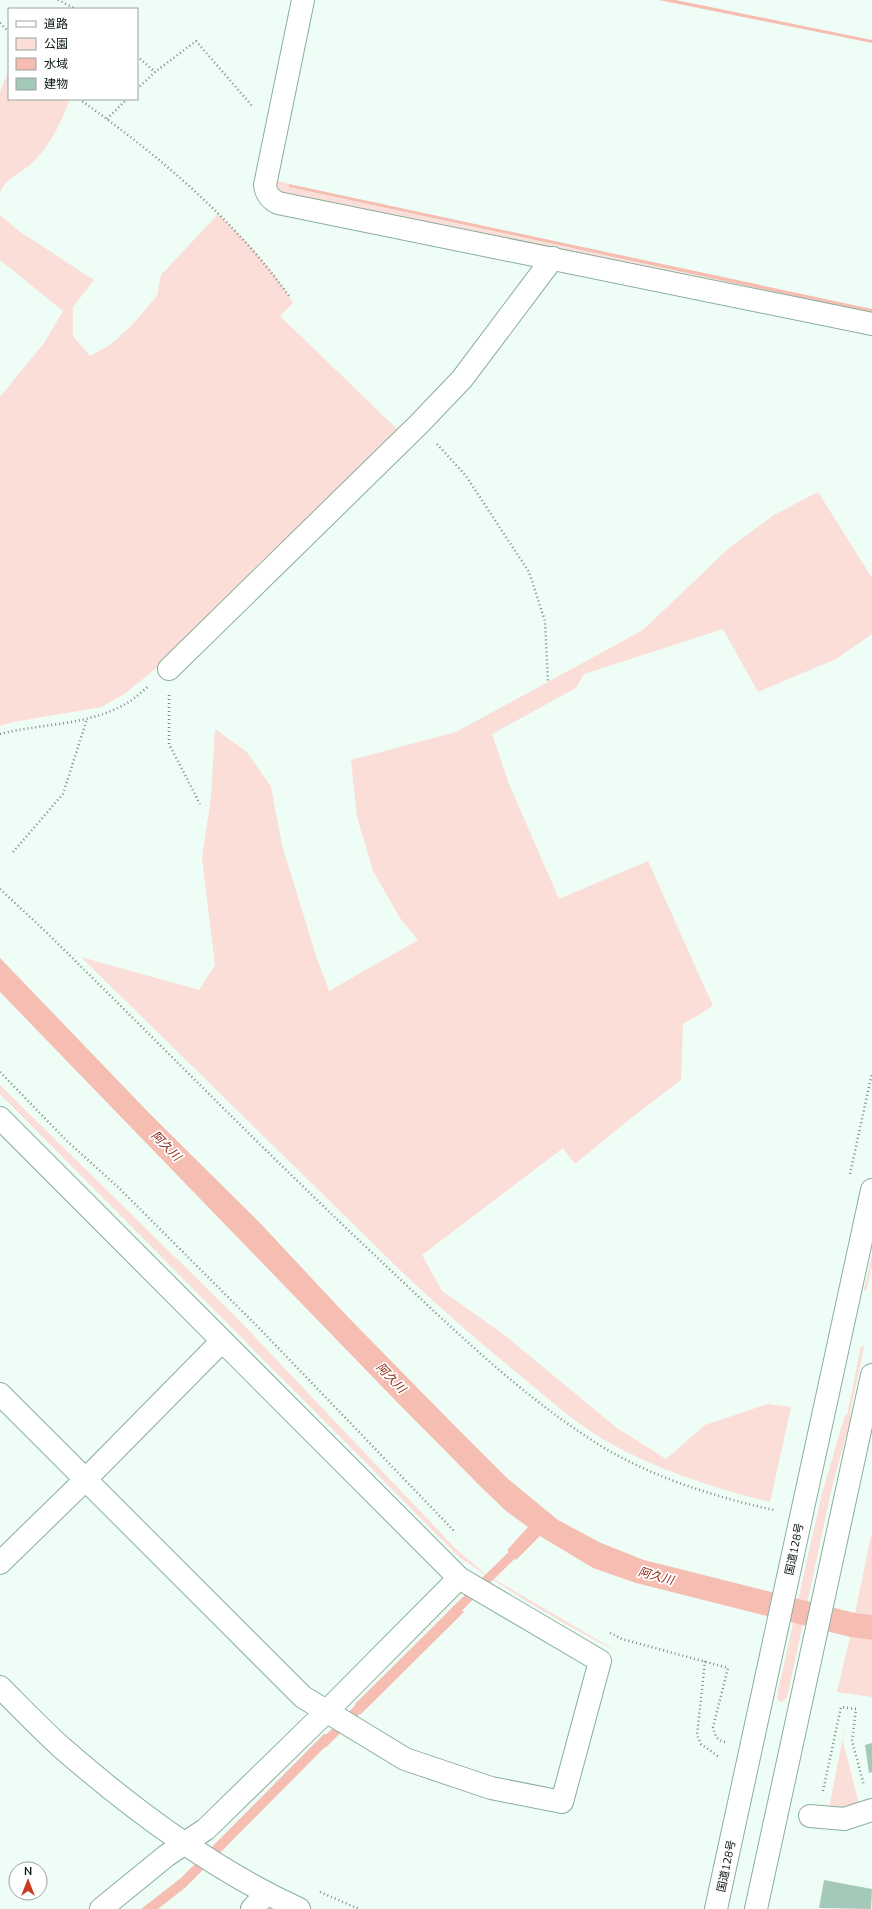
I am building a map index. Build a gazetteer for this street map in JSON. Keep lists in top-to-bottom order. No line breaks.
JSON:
{"streets":{"main road":["国道128号"]},"water":["阿久川"],"legend":["道路","公園","水域","建物"],"north":"top"}
